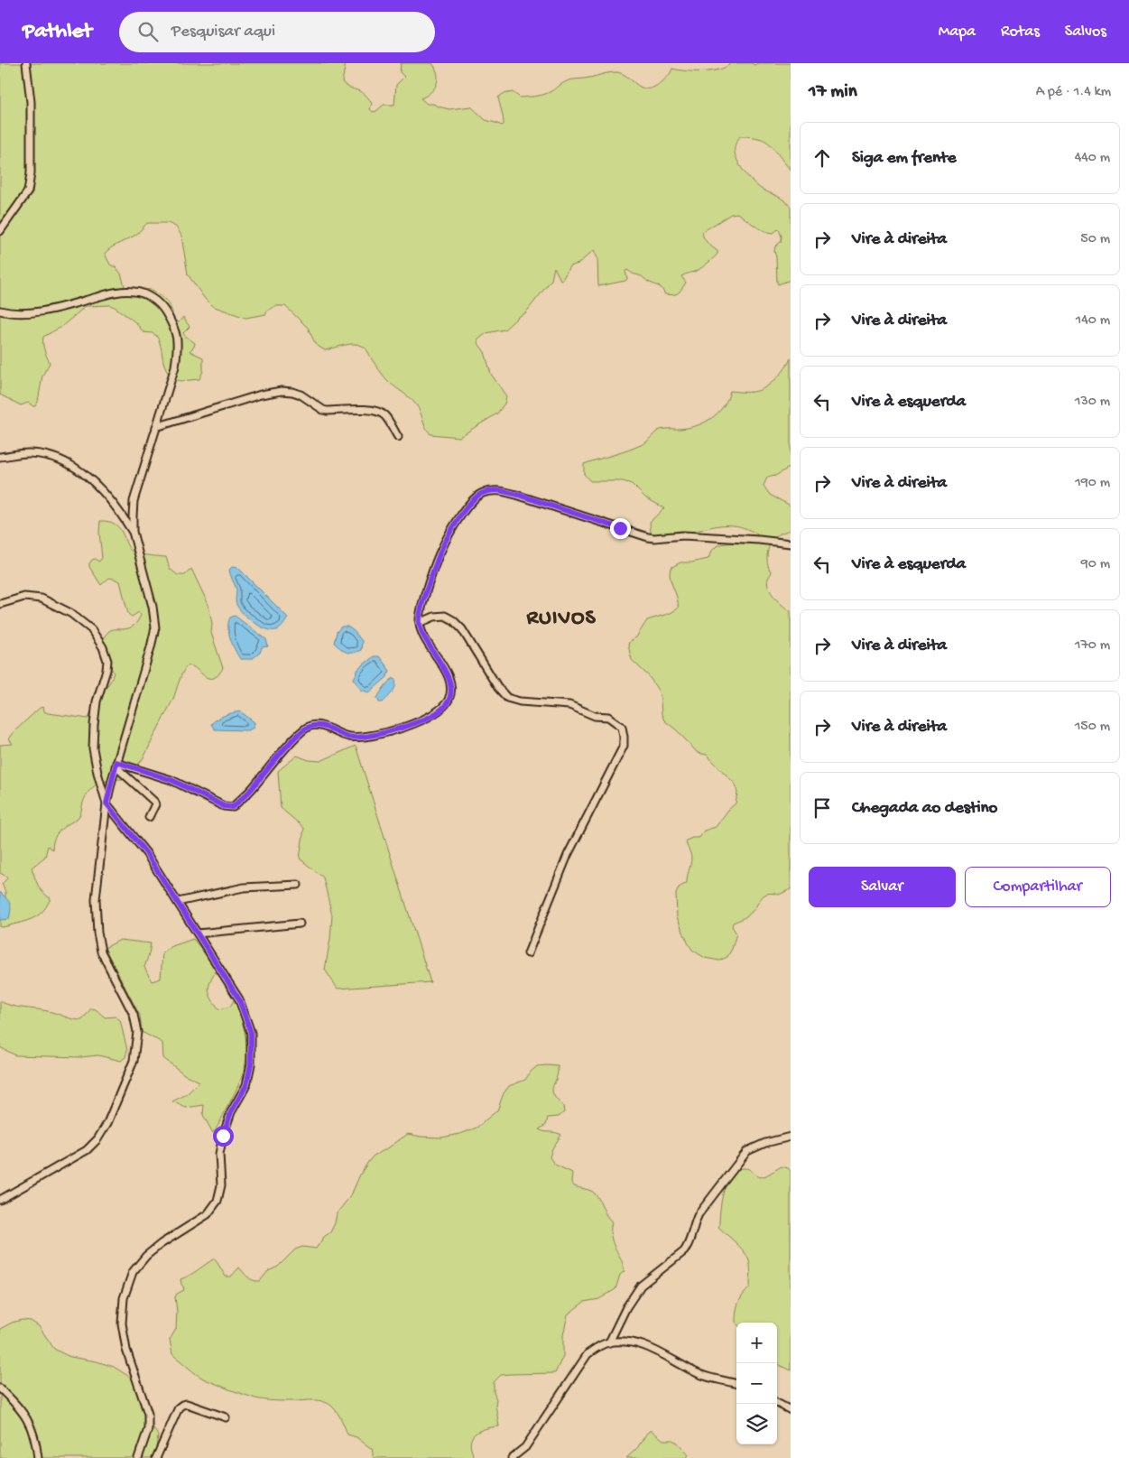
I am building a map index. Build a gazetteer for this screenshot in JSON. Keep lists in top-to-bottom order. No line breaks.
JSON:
{"districts":["RUIVOS"],"page":{"header":"Pathlet","search":"Pesquisar aqui","nav":["Mapa","Rotas","Salvos"],"heading":["17 min","A pé · 1.4 km"],"list":[["Siga em frente","440 m"],["Vire à direita","50 m"],["Vire à direita","140 m"],["Vire à esquerda","130 m"],["Vire à direita","190 m"],["Vire à esquerda","90 m"],["Vire à direita","170 m"],["Vire à direita","150 m"],"Chegada ao destino"],"buttons":["Salvar","Compartilhar"],"map_buttons":["+","−"]}}
